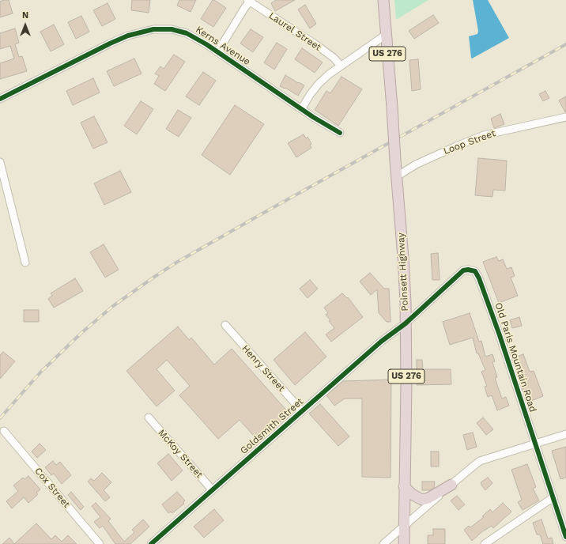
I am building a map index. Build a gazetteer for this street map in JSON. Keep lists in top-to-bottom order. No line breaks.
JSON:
{"streets":{"highway":["US 276","Poinsett Highway"],"street":["Laurel Street","Kerns Avenue","Loop Street","Old Paris Mountain Road","Henry Street","Goldsmith Street","McKoy Street","Cox Street"]},"crossings":[["Loop Street","Poinsett Highway"],["Poinsett Highway","Old Paris Mountain Road"],["Poinsett Highway","Goldsmith Street"],["Old Paris Mountain Road","Goldsmith Street"],["Henry Street","Goldsmith Street"],["Goldsmith Street","McKoy Street"]],"north":"top"}
